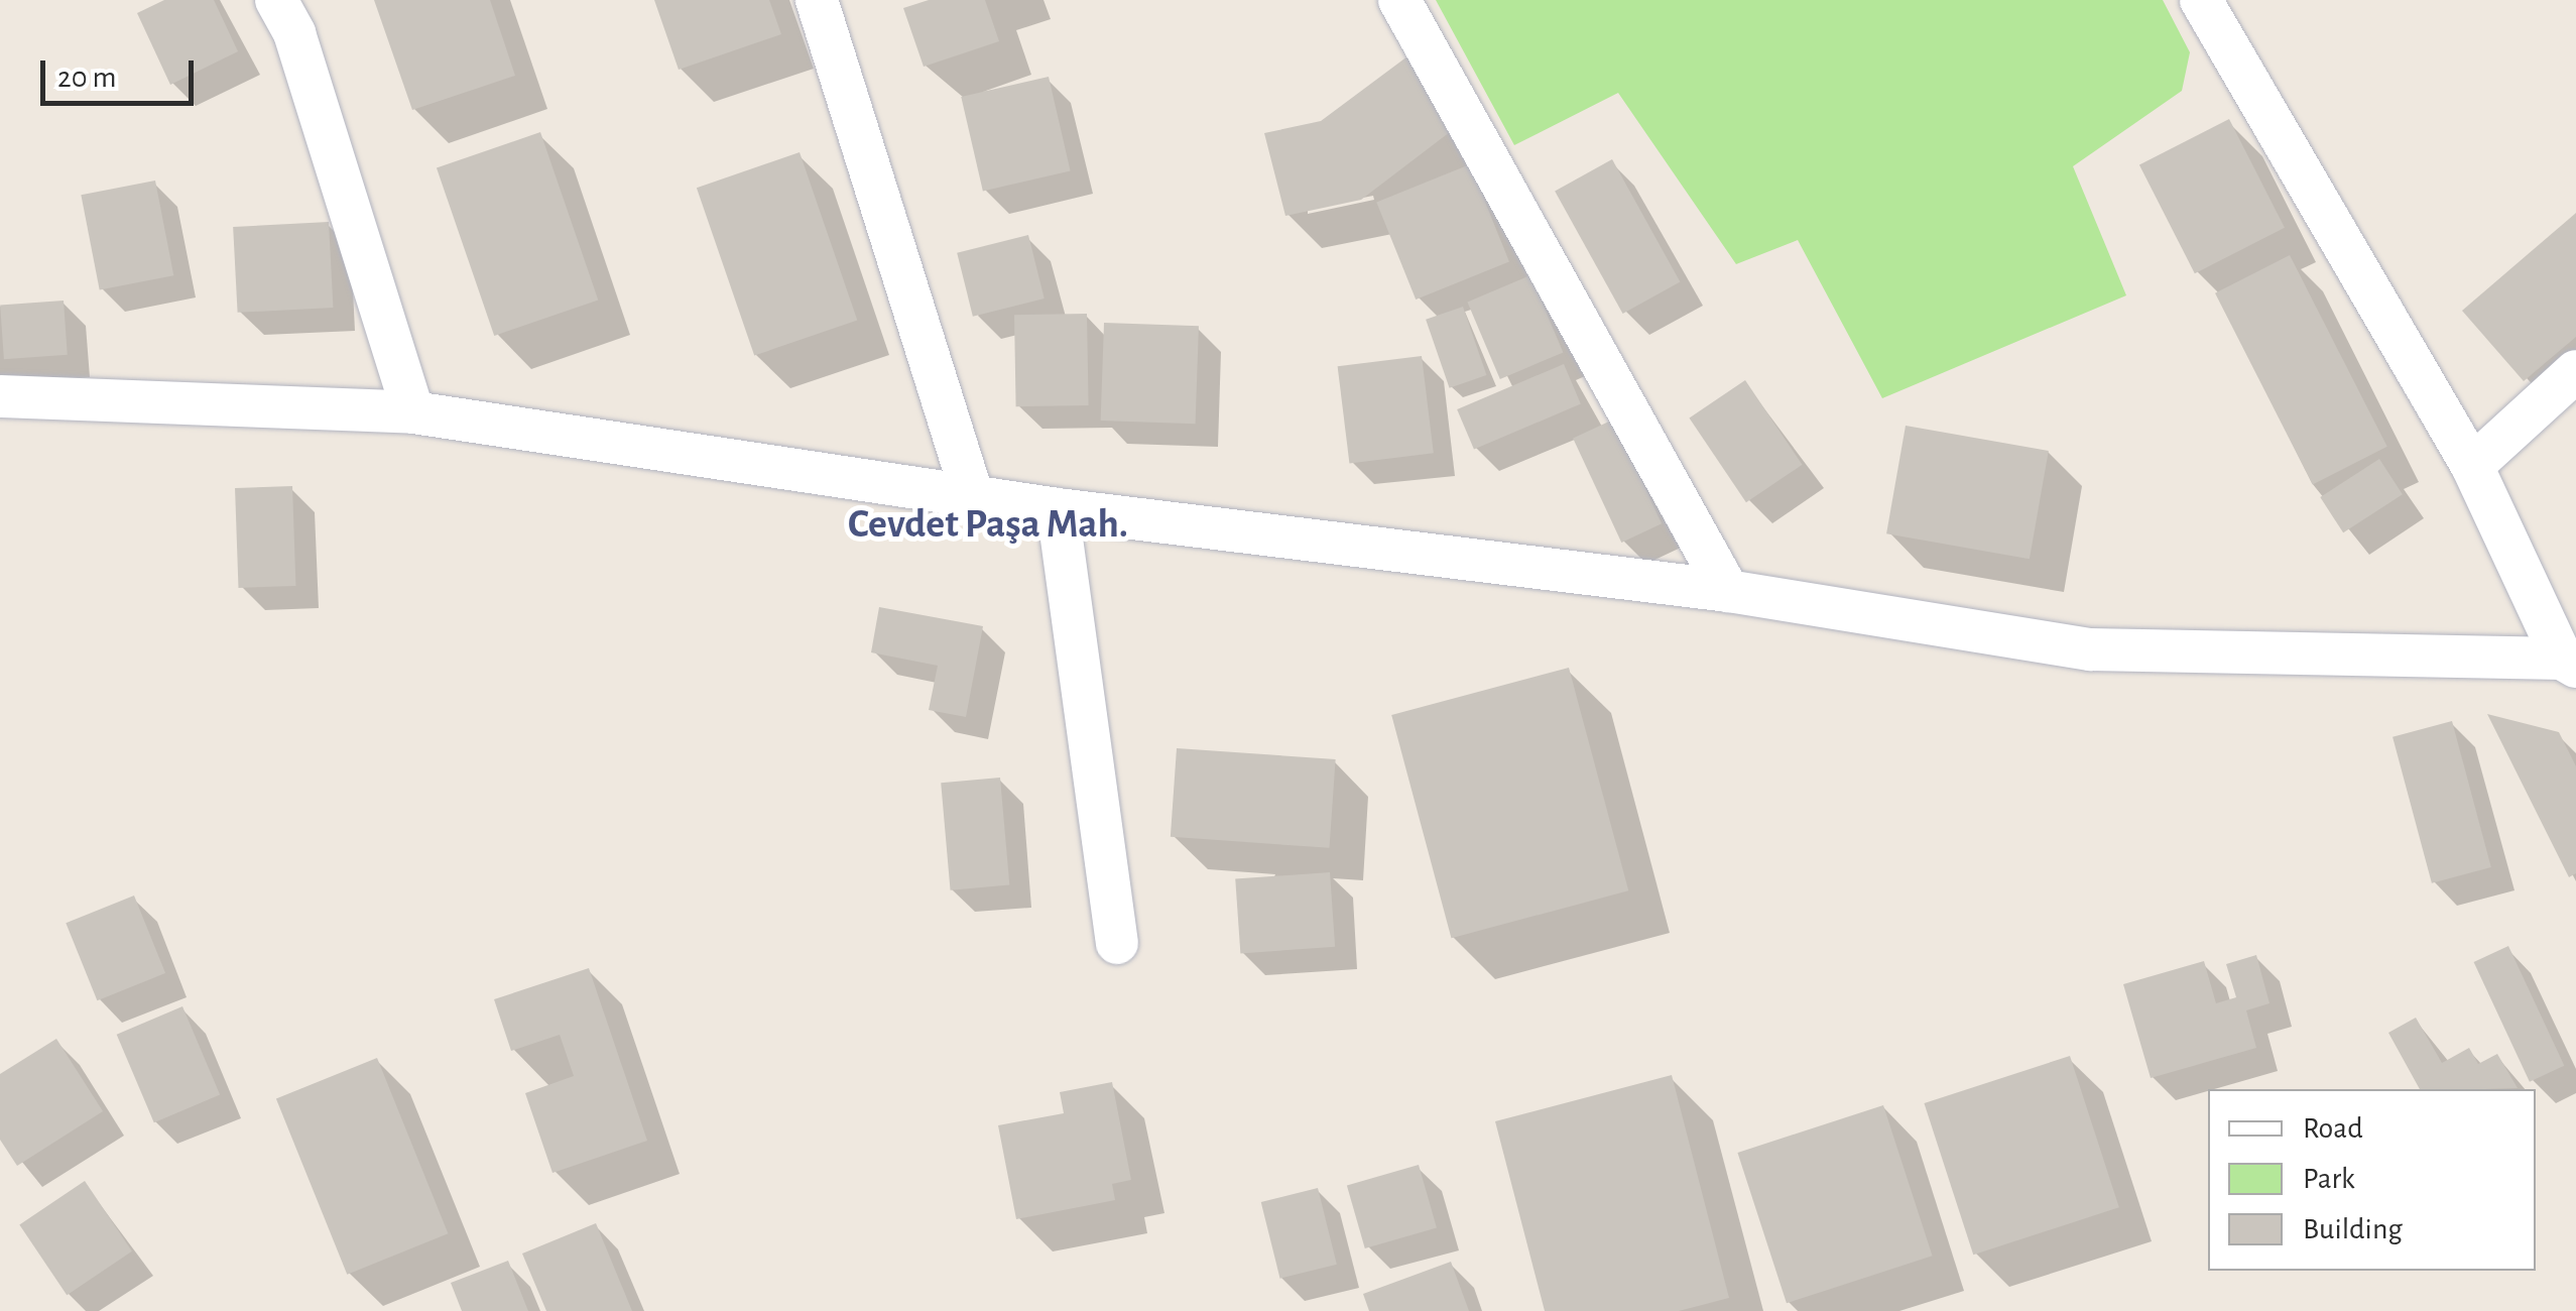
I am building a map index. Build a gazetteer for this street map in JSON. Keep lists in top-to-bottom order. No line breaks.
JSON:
{"districts":["Cevdet Paşa Mah."],"legend":["Road","Park","Building"],"scale_bar":"20 m"}
